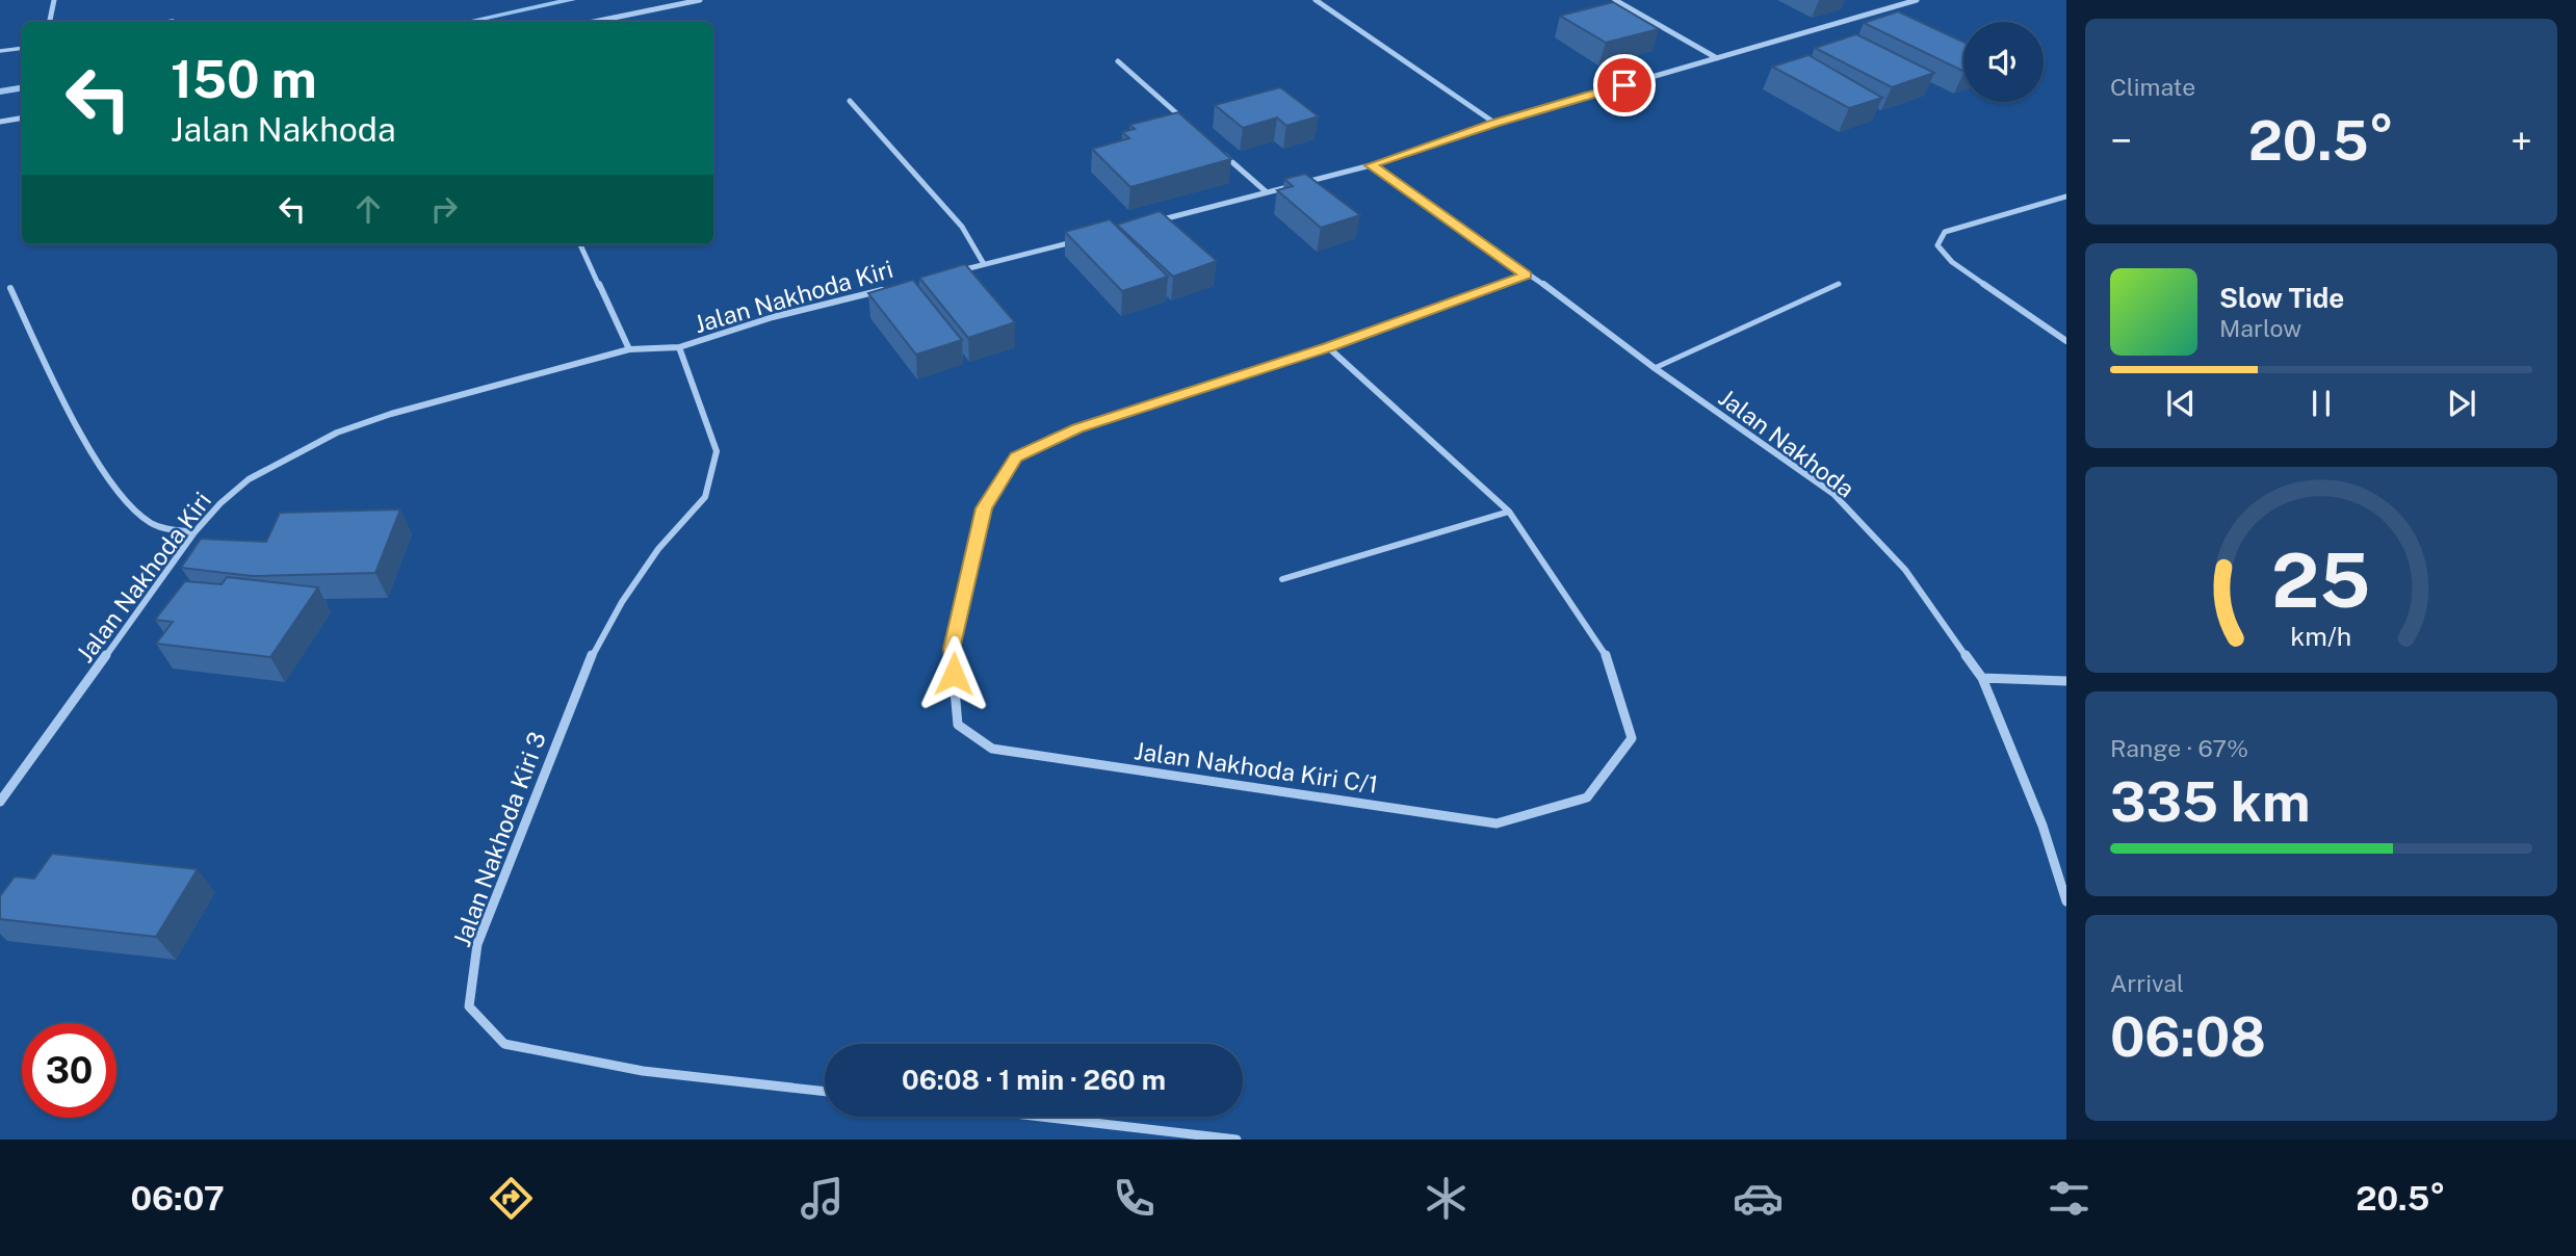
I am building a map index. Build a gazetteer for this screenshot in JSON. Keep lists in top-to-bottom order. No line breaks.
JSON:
{"streets":{"street":["Jalan Nakhoda Kiri","Jalan Nakhoda","Jalan Nakhoda Kiri C/1","Jalan Nakhoda Kiri 3"]},"crossings":[["Jalan Nakhoda Kiri","Jalan Nakhoda Kiri 3"],["Jalan Nakhoda","Jalan Nakhoda Kiri C/1"]],"page":{"tile":["Climate",["Range · 67%","335 km"],["Arrival","06:08"]],"turn":["150 m","Jalan Nakhoda"],"heat":["−","20.5°","+"],"song":["Slow Tide","Marlow"],"limit":"30","trip":"06:08 · 1 min · 260 m","tabs":["06:07","20.5°"],"gauge":["25","km/h"]}}
